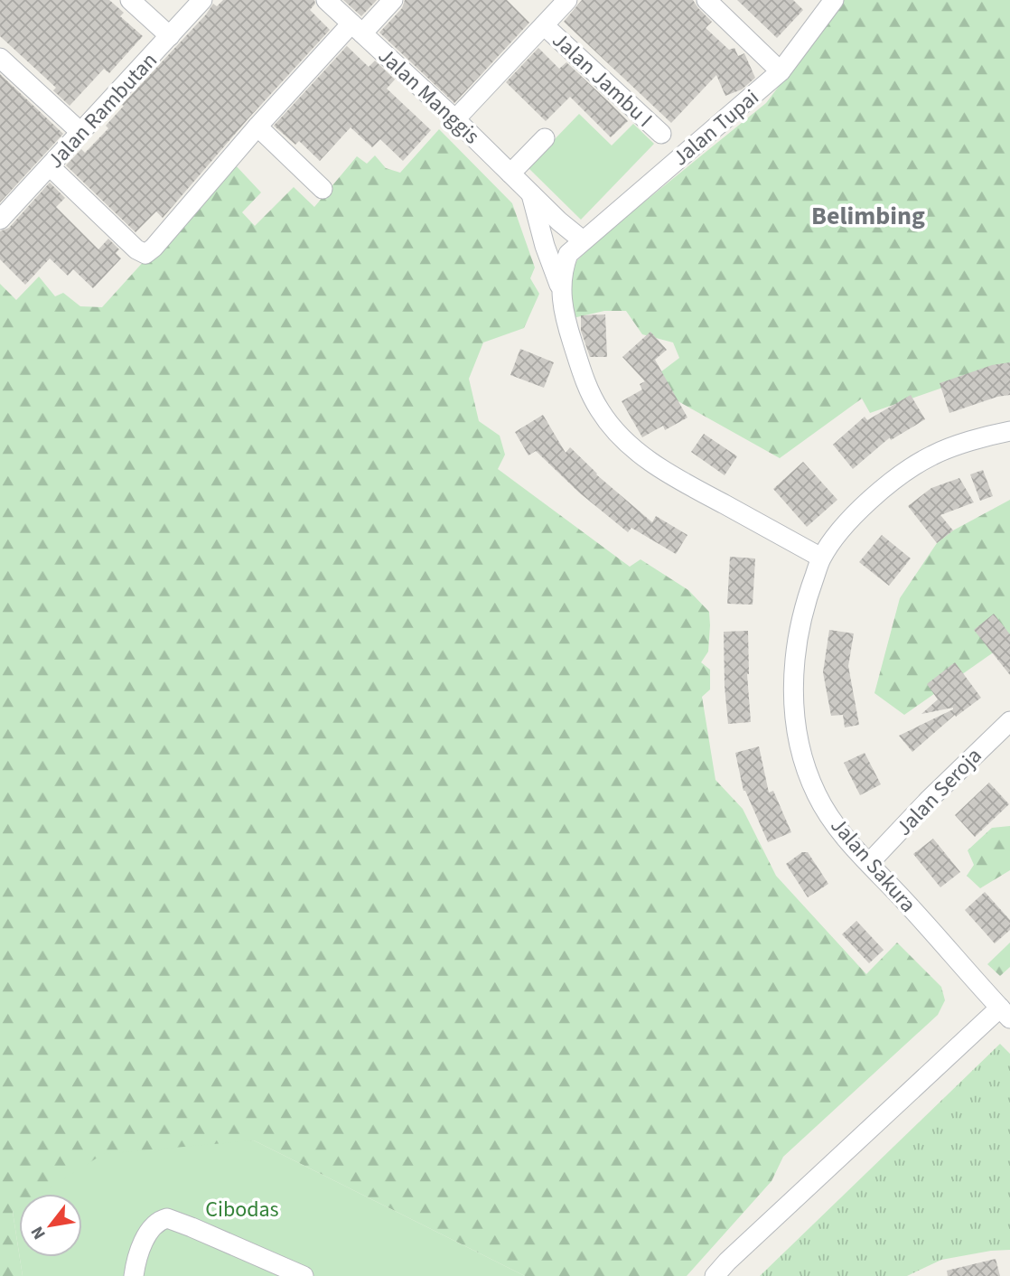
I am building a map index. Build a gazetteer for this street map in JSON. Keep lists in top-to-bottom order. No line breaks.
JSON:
{"streets":{"street":["Jalan Jambu I","Jalan Manggis","Jalan Rambutan","Jalan Tupai","Jalan Seroja","Jalan Sakura"]},"crossings":[["Jalan Manggis","Jalan Tupai"],["Jalan Seroja","Jalan Sakura"]],"districts":["Belimbing"],"parks":["Cibodas"],"north":"bottom left"}
